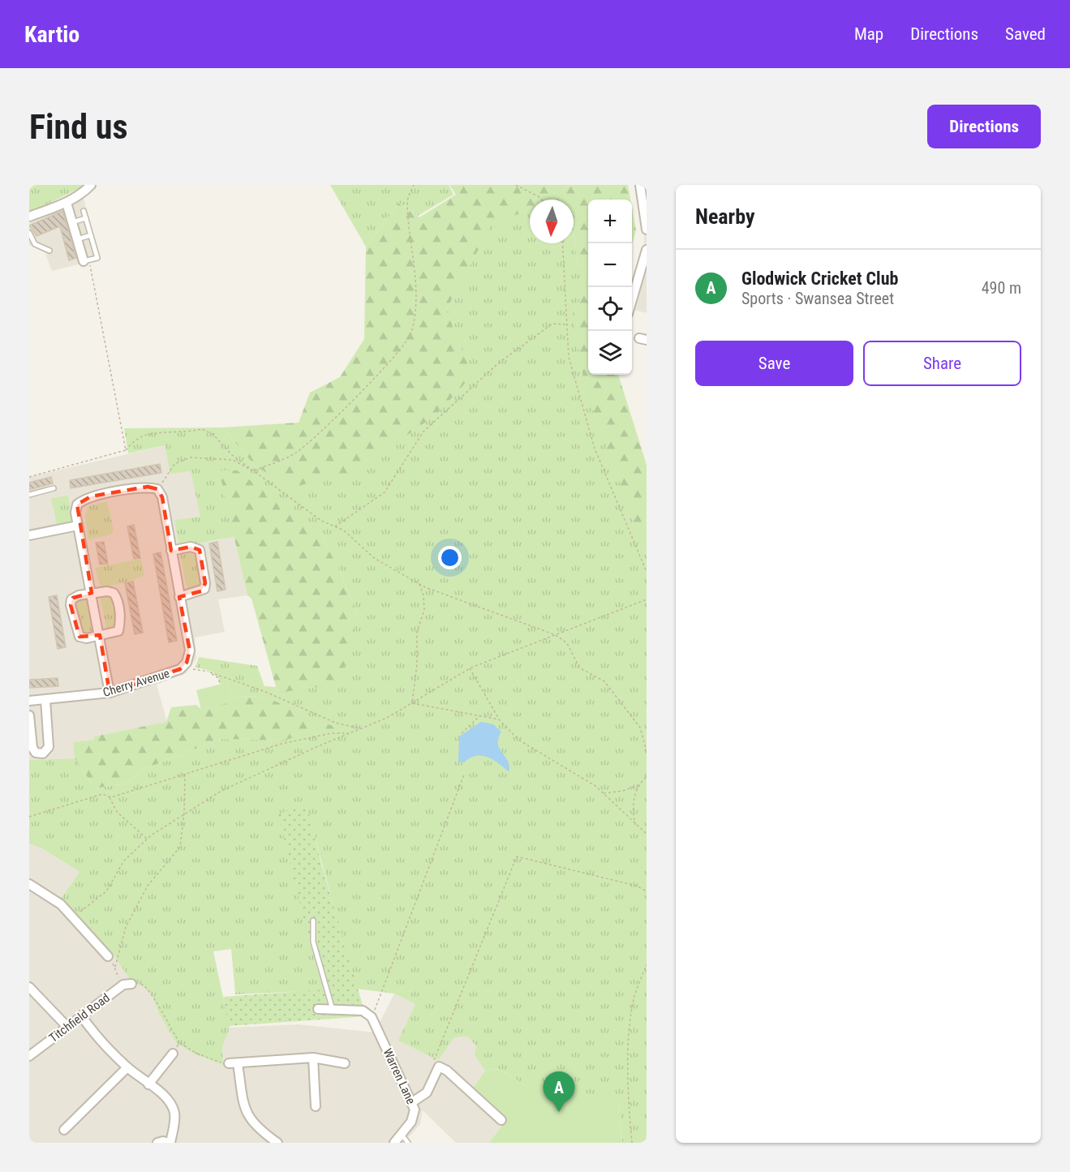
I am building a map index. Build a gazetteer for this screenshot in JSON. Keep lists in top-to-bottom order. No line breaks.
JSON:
{"streets":{"street":["Cherry Avenue","Titchfield Road","Warren Lane"]},"north":"bottom","page":{"header":"Kartio","nav":["Map","Directions","Saved"],"buttons":["Directions",["Save","Share"]],"title":"Find us","heading":"Nearby","map_buttons":["+","−"],"list":[{"mark":"A","name":"Glodwick Cricket Club","note":"Sports · Swansea Street","value":"490 m"}],"pins":"A"}}
